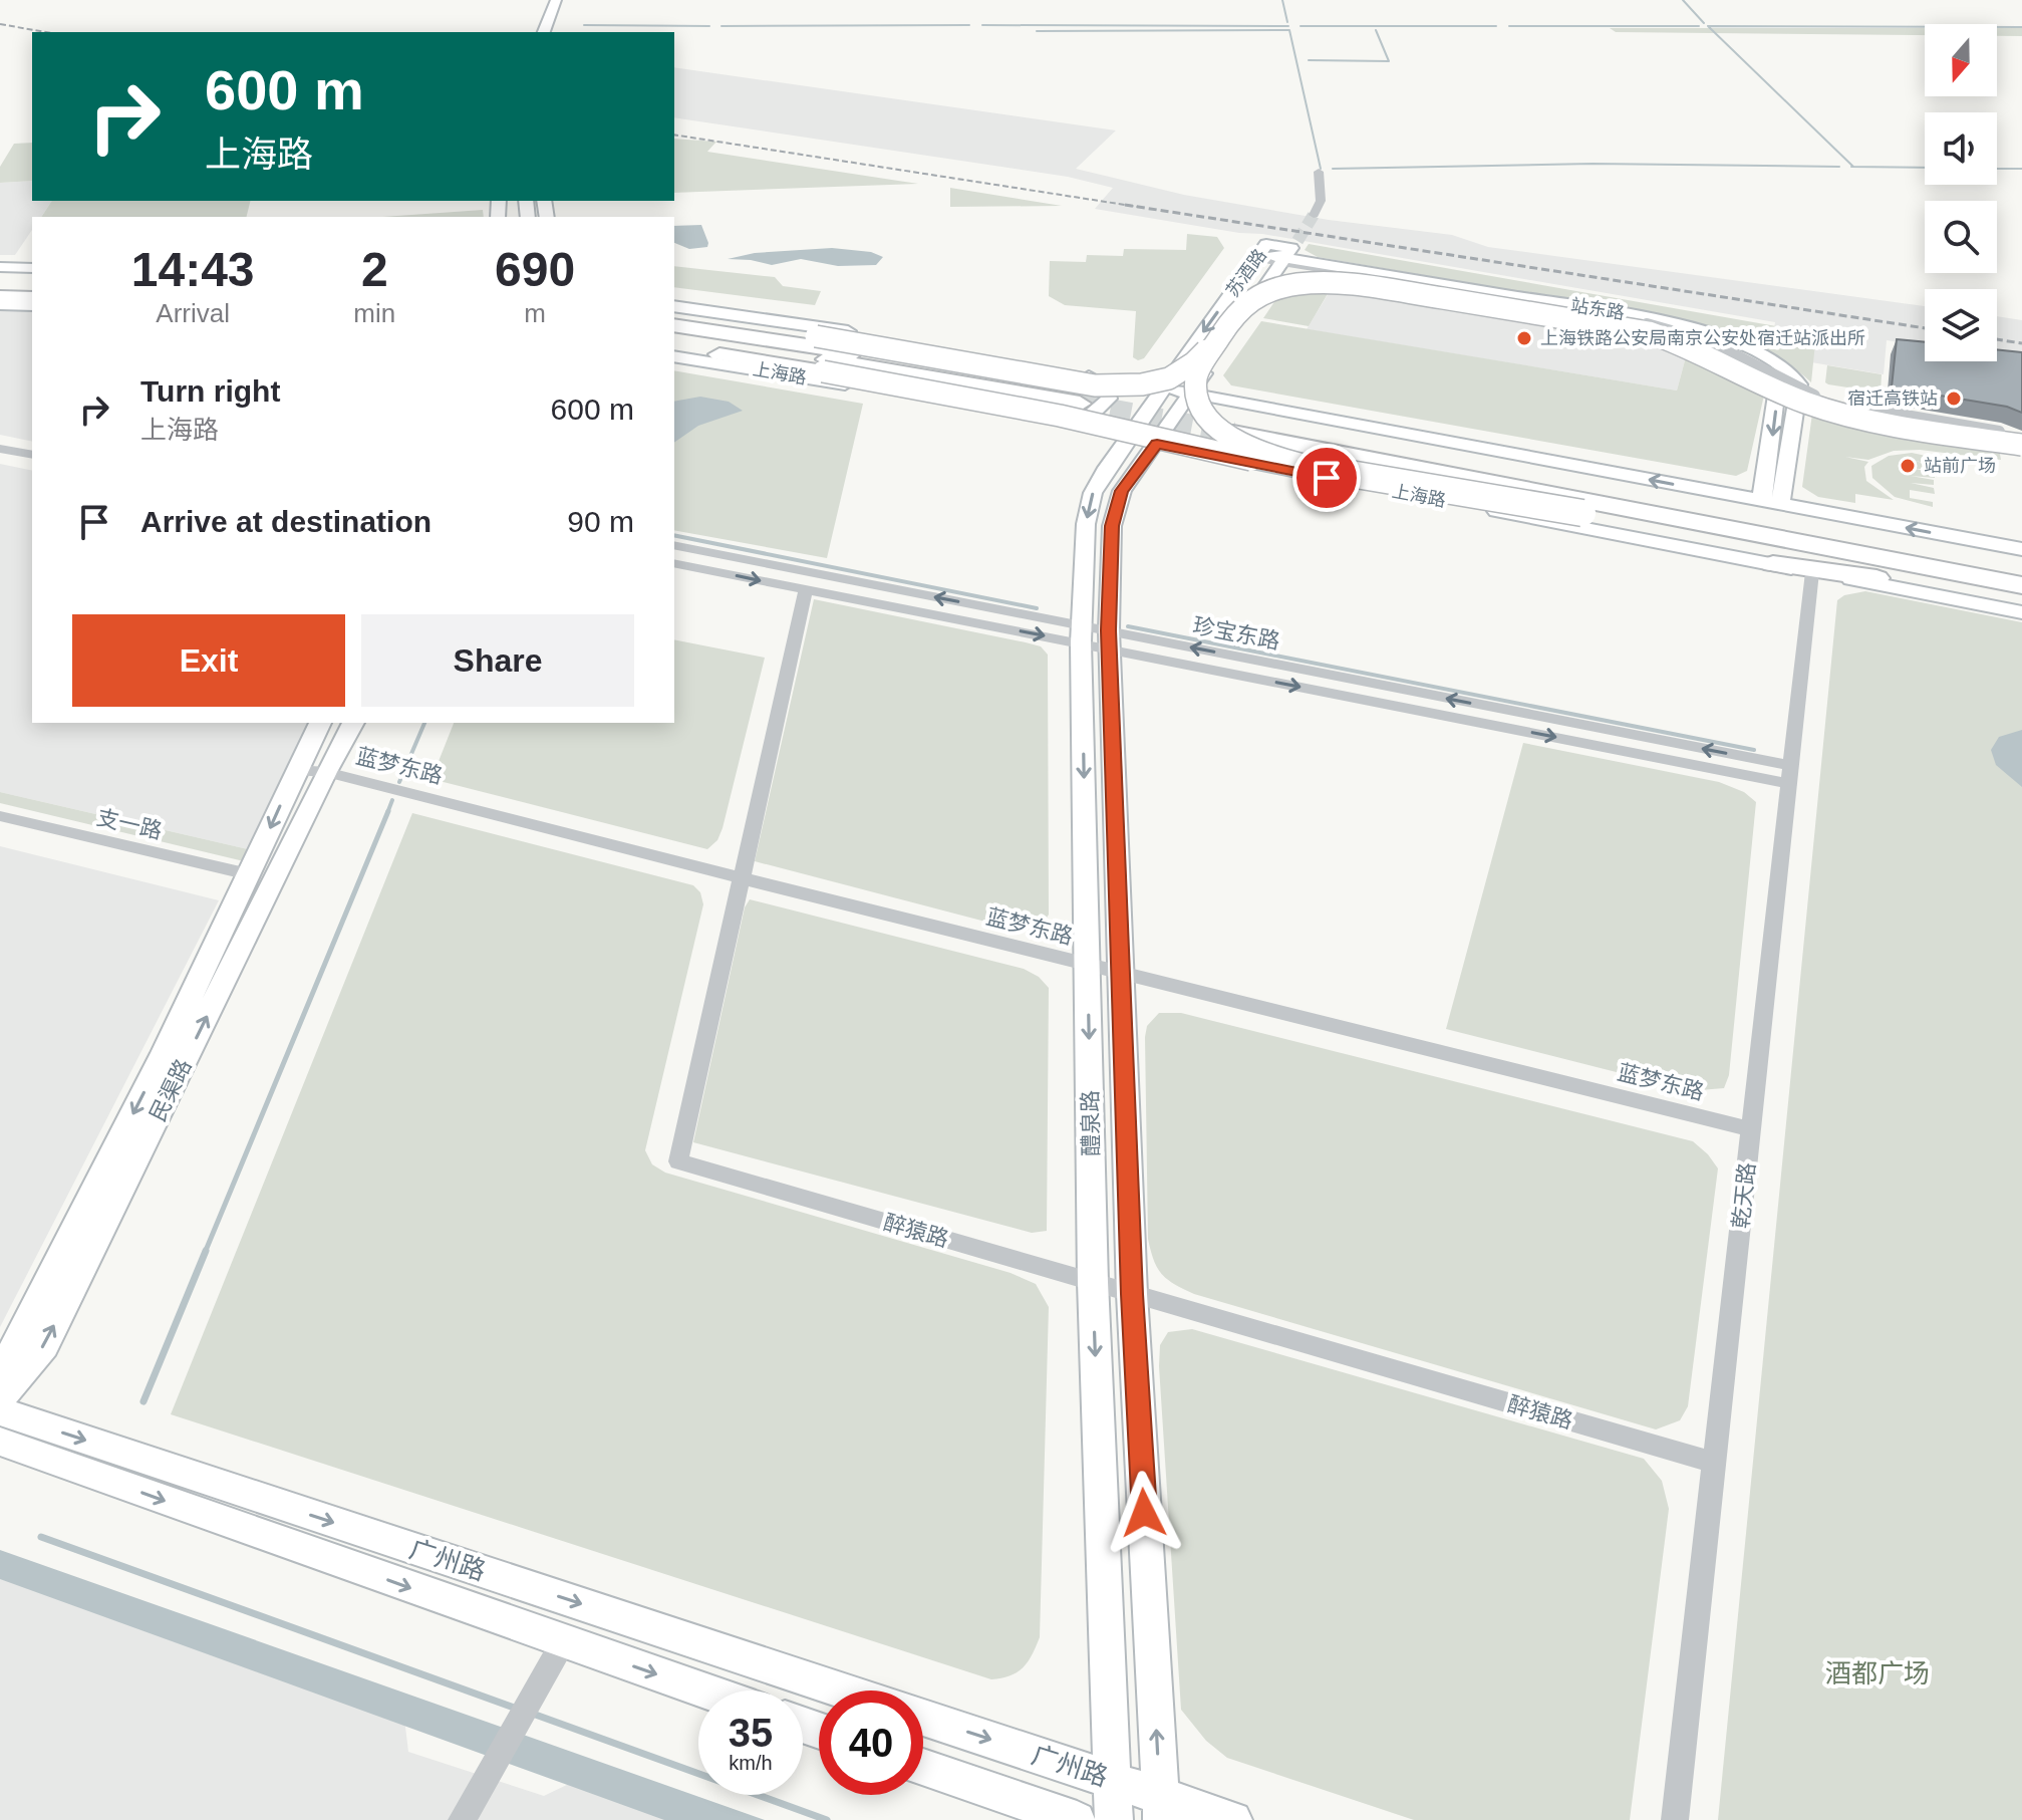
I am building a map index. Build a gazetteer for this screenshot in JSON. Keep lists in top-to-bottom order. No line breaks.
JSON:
{"streets":{"highway":["上海路"],"main road":["苏酒路","站东路","民渠路","醴泉路","广州路"],"street":["珍宝东路","蓝梦东路","支一路","乾天路","醉猿路"]},"crossings":[["苏酒路","站东路"],["苏酒路","上海路"],["苏酒路","醴泉路"],["上海路","醴泉路"],["上海路","乾天路"],["珍宝东路","醴泉路"],["珍宝东路","乾天路"],["珍宝东路","醉猿路"],["蓝梦东路","民渠路"],["蓝梦东路","醴泉路"],["蓝梦东路","乾天路"],["蓝梦东路","醉猿路"],["支一路","民渠路"],["醴泉路","醉猿路"],["醴泉路","广州路"],["乾天路","醉猿路"]],"one_way":["苏酒路","广州路"],"parks":["酒都广场"],"places":["上海铁路公安局南京公安处宿迁站派出所","宿迁高铁站","站前广场"],"north":"bottom","page":{"turn":["600 m","上海路"],"eta":["14:43","Arrival","2","min","690","m"],"list":[{"name":"Turn right","note":"上海路","value":"600 m"},{"name":"Arrive at destination","value":"90 m"}],"buttons":["Exit","Share"],"speed":"35 km/h","limit":"40"}}
